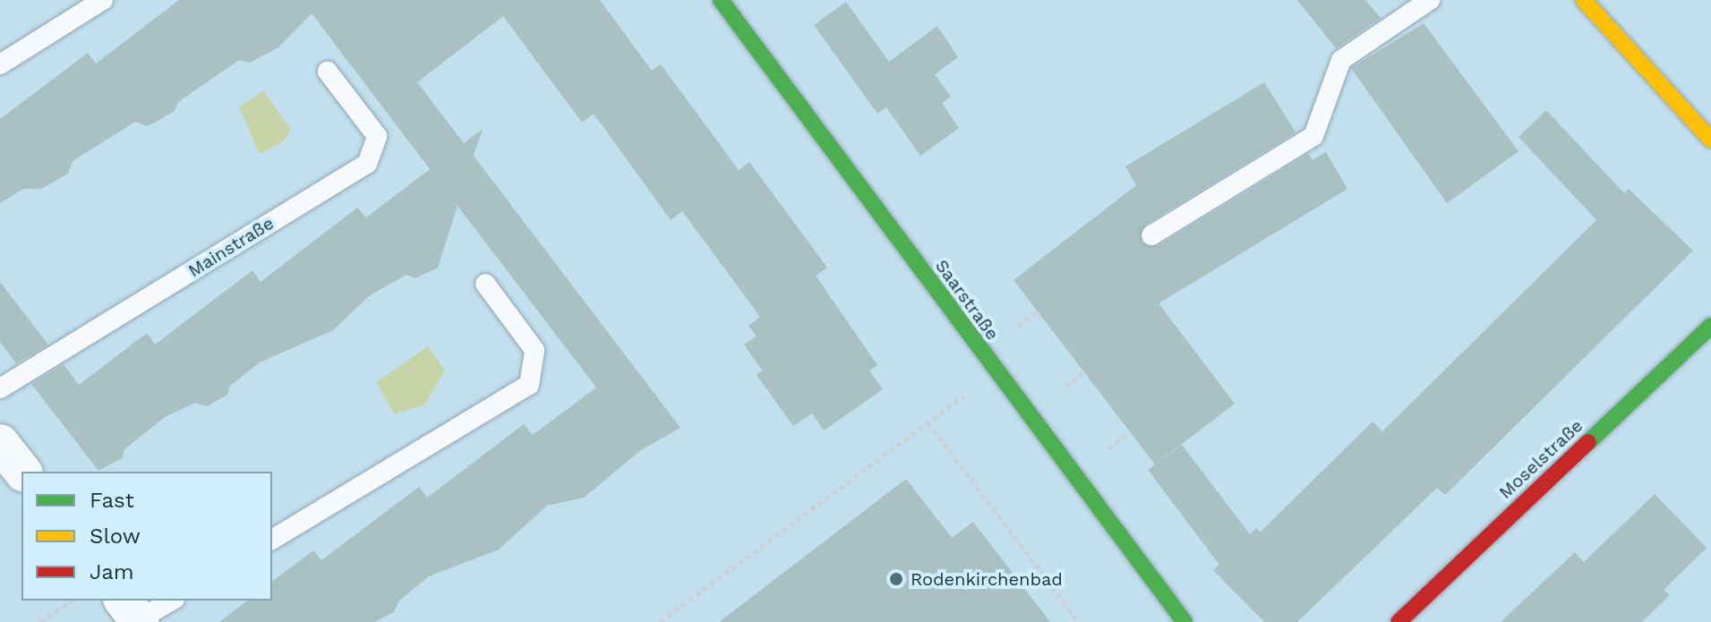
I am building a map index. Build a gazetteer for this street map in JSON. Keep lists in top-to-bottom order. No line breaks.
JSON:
{"streets":{"street":["Saarstraße","Moselstraße"],"lane":["Mainstraße"]},"places":["Rodenkirchenbad"],"legend":["Fast","Slow","Jam"]}
